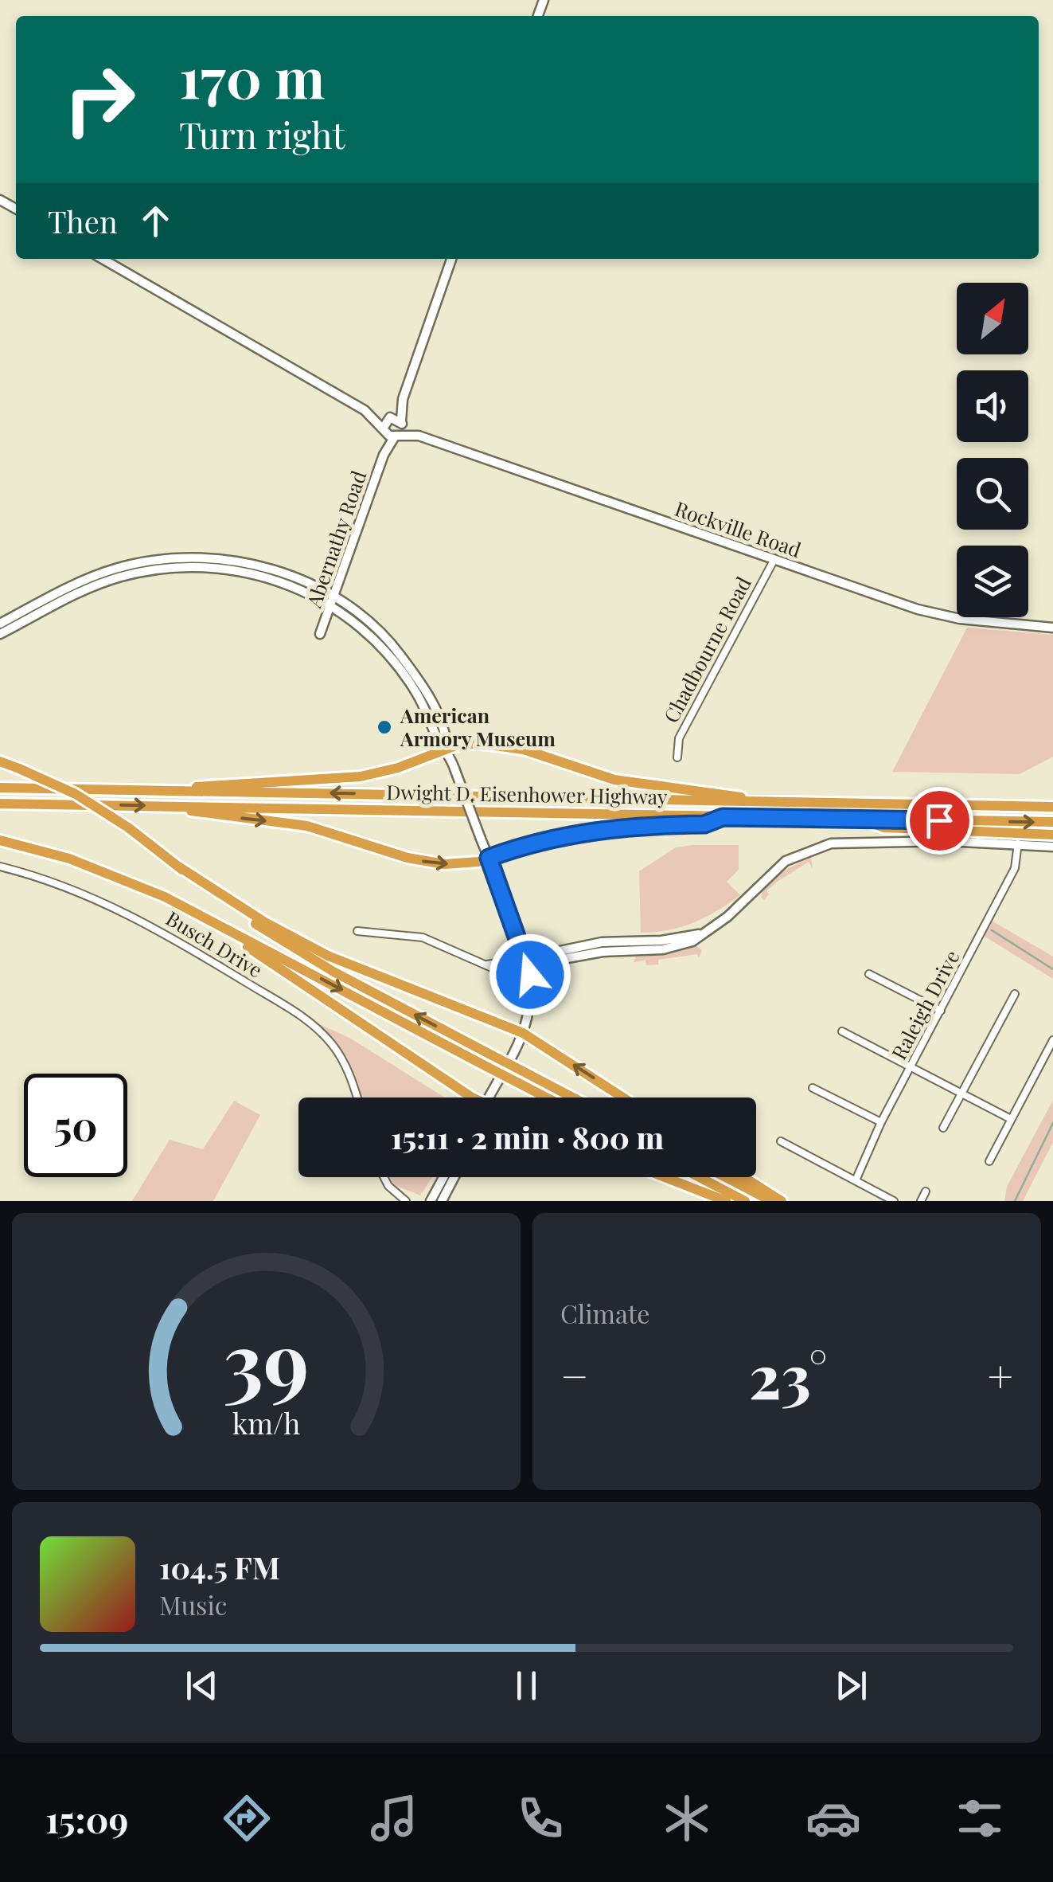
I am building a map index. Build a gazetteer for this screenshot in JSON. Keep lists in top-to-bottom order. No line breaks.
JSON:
{"streets":{"highway":["Dwight D. Eisenhower Highway"],"main road":["Rockville Road","Abernathy Road"],"street":["Chadbourne Road","Busch Drive","Raleigh Drive"]},"crossings":[["Rockville Road","Abernathy Road"],["Rockville Road","Chadbourne Road"]],"places":["American Armory Museum"],"north":"top right","page":{"turn":["170 m","Turn right"],"then":"Then","limit":"50","trip":"15:11 · 2 min · 800 m","tile":"Climate","heat":["−","23°","+"],"song":["104.5 FM","Music"],"tabs":"15:09","gauge":["39","km/h"]}}
